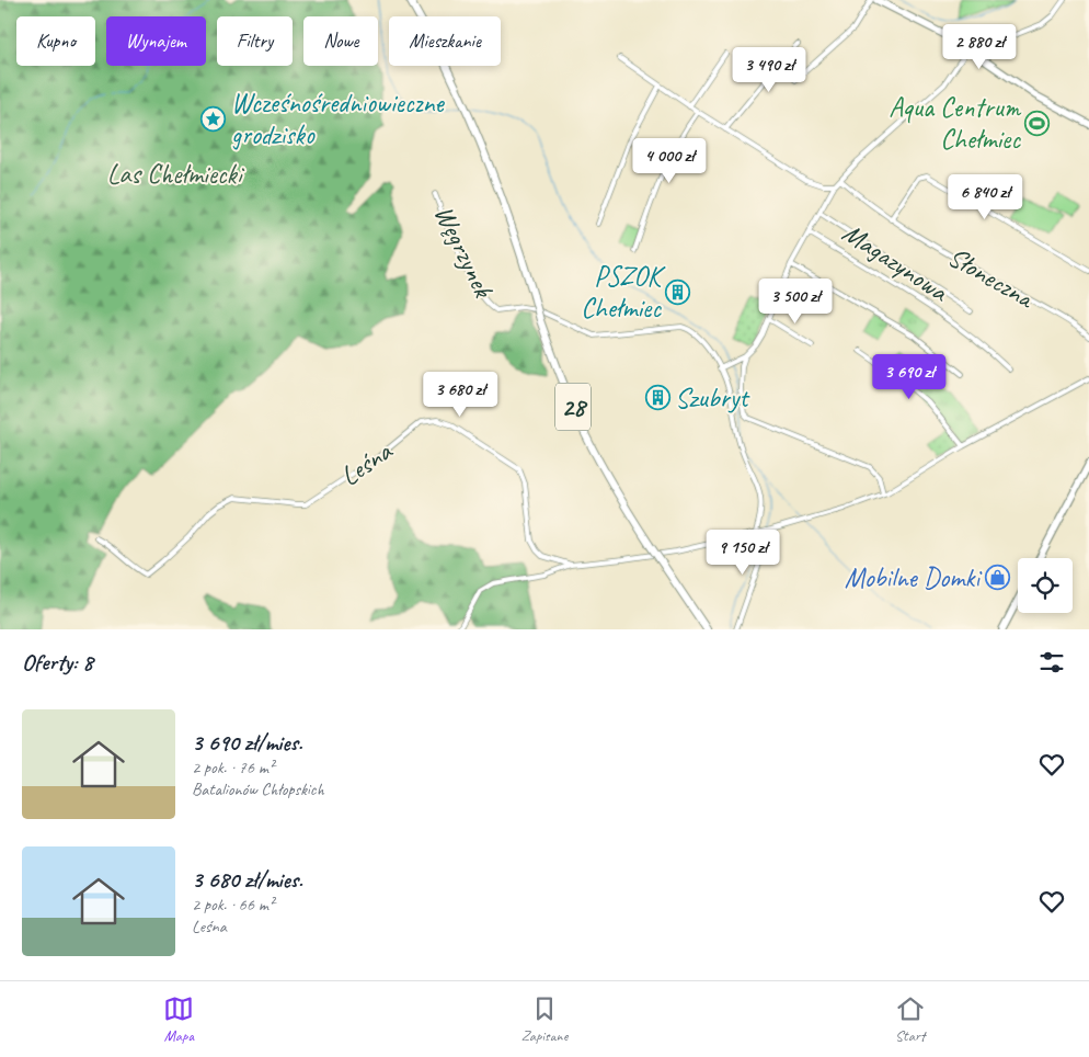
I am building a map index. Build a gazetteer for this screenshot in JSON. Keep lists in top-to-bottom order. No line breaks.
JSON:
{"streets":{"main road":["28"],"street":["Węgrzynek","Magazynowa","Słoneczna","Leśna"]},"crossings":[["Węgrzynek","Magazynowa"],["Węgrzynek","Leśna"],["Magazynowa","Słoneczna"],["Magazynowa","Leśna"]],"parks":["Las Chełmiecki"],"places":{"place":["Wcześnośredniowieczne grodzisko"],"sports":["Aqua Centrum Chełmiec"],"building":["PSZOK Chełmiec","Szubryt"],"shop":["Mobilne Domki"]},"page":{"chip":["Kupno","Wynajem","Filtry","Nowe","Mieszkanie"],"price":["2 880 zł","3 490 zł","4 000 zł","6 840 zł","3 500 zł","3 690 zł","3 680 zł","9 150 zł"],"heading":"Oferty: 8","list":[{"name":"3 690 zł/mies.","note":"2 pok. · 76 m² · Batalionów Chłopskich"},{"name":"3 680 zł/mies.","note":"2 pok. · 66 m² · Leśna"}],"tabs":["Mapa","Zapisane","Start"]}}
